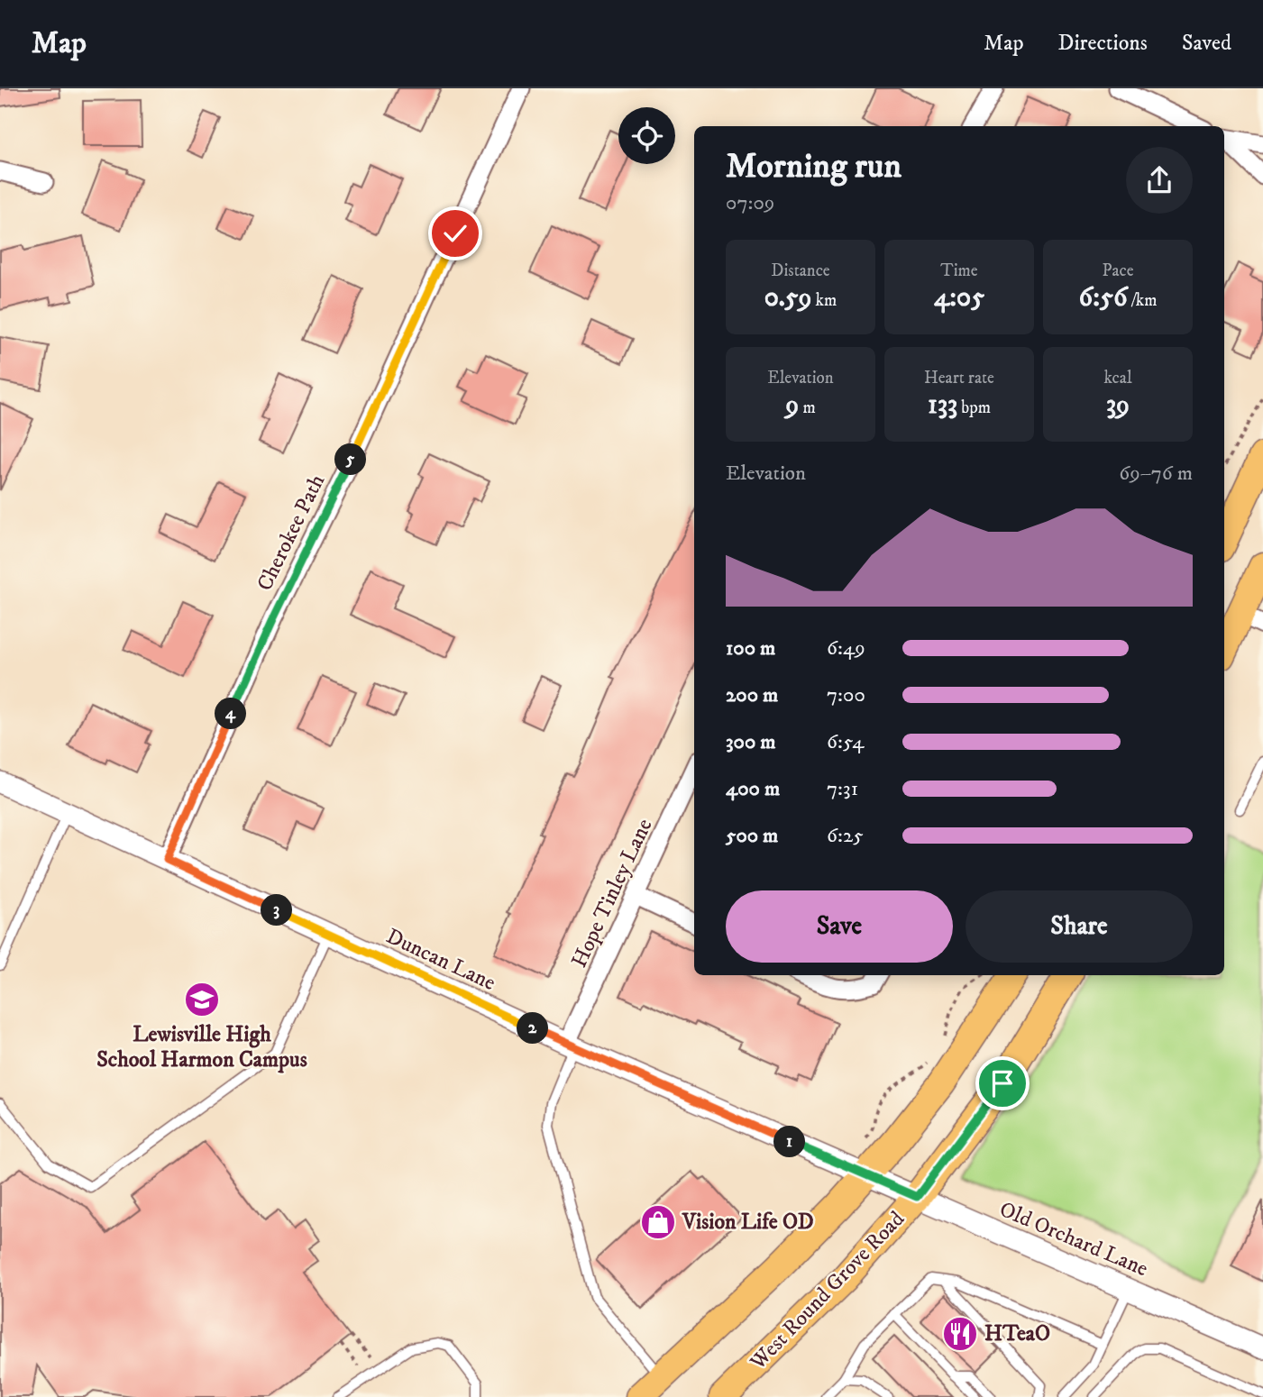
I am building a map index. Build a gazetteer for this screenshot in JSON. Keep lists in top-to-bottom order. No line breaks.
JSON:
{"streets":{"main road":["West Round Grove Road"],"street":["Cherokee Path","Hope Tinley Lane","Duncan Lane","Old Orchard Lane"]},"crossings":[["Cherokee Path","Duncan Lane"],["Hope Tinley Lane","Duncan Lane"],["Duncan Lane","Old Orchard Lane"],["Old Orchard Lane","West Round Grove Road"]],"places":{"school or university":["Lewisville High School Harmon Campus"],"shop":["Vision Life OD"],"restaurant":["HTeaO"]},"page":{"header":"Map","nav":["Map","Directions","Saved"],"heading":["Morning run","07:09"],"stats":[["Distance","0.59 km"],["Time","4:05"],["Pace","6:56 /km"],["Elevation","9 m"],["Heart rate","133 bpm"],["kcal","39"]],"pins":["5","4","3","2","1"],"chart":["Elevation","69–76 m"],"list":[{"name":"100 m","note":"6:49"},{"name":"200 m","note":"7:00"},{"name":"300 m","note":"6:54"},{"name":"400 m","note":"7:31"},{"name":"500 m","note":"6:25"}],"buttons":["Save","Share"]}}
